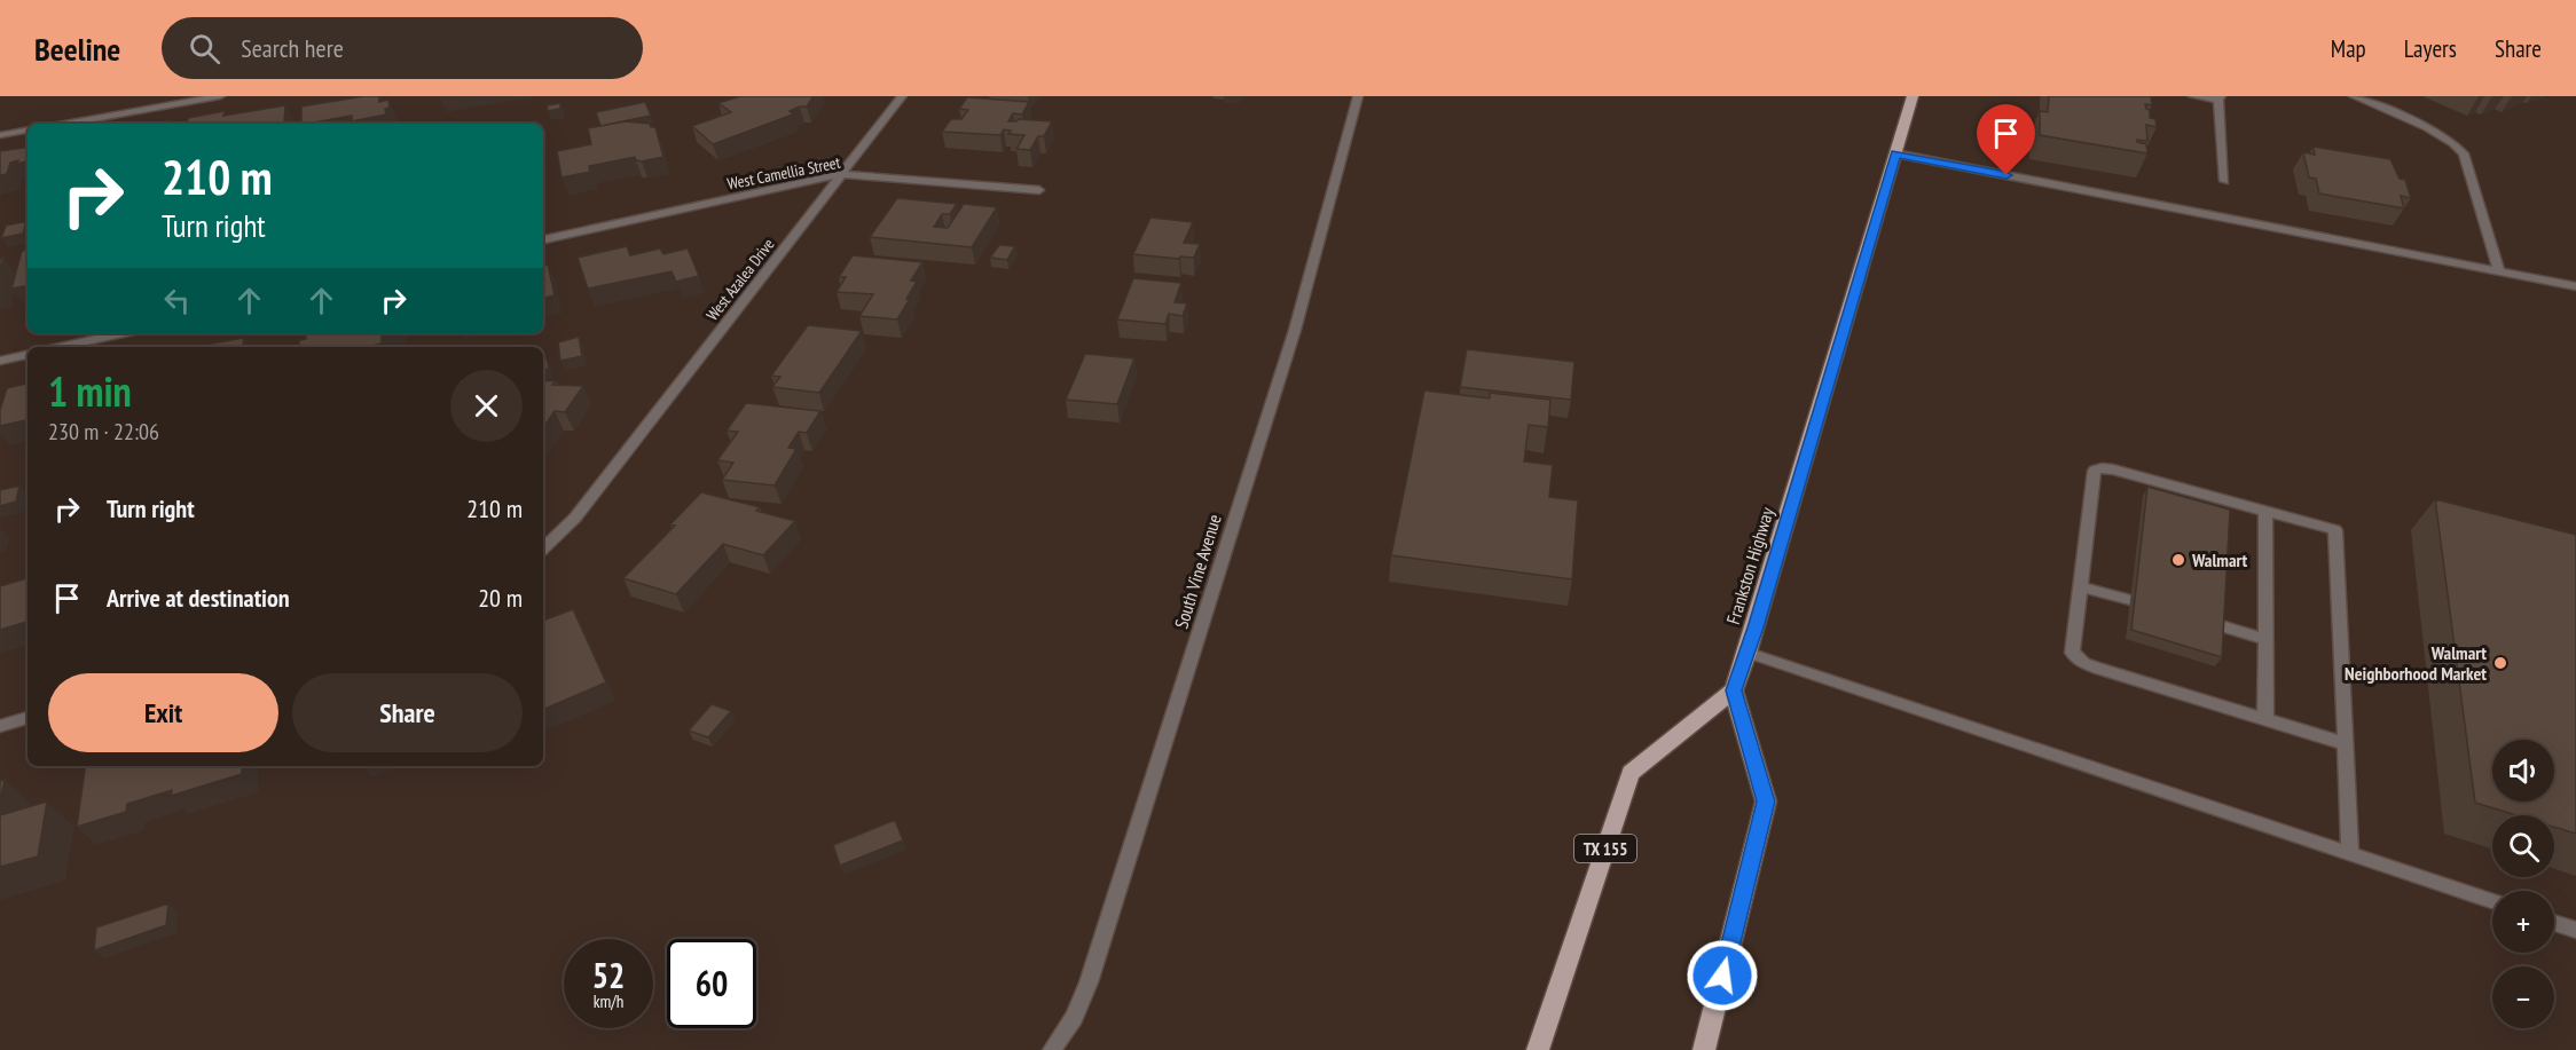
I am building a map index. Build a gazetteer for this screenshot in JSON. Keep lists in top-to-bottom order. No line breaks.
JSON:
{"streets":{"main road":["Frankston Highway","TX 155"],"street":["West Camellia Street","West Azalea Drive","South Vine Avenue"]},"crossings":[["West Camellia Street","West Azalea Drive"],["Frankston Highway","TX 155"]],"places":["Walmart","Walmart Neighborhood Market"],"page":{"header":"Beeline","search":"Search here","nav":["Map","Layers","Share"],"turn":["210 m","Turn right"],"heading":["1 min","230 m · 22:06"],"list":[{"name":"Turn right","value":"210 m"},{"name":"Arrive at destination","value":"20 m"}],"buttons":["Exit","Share"],"map_buttons":["+","−"],"speed":"52 km/h","limit":"60"}}
